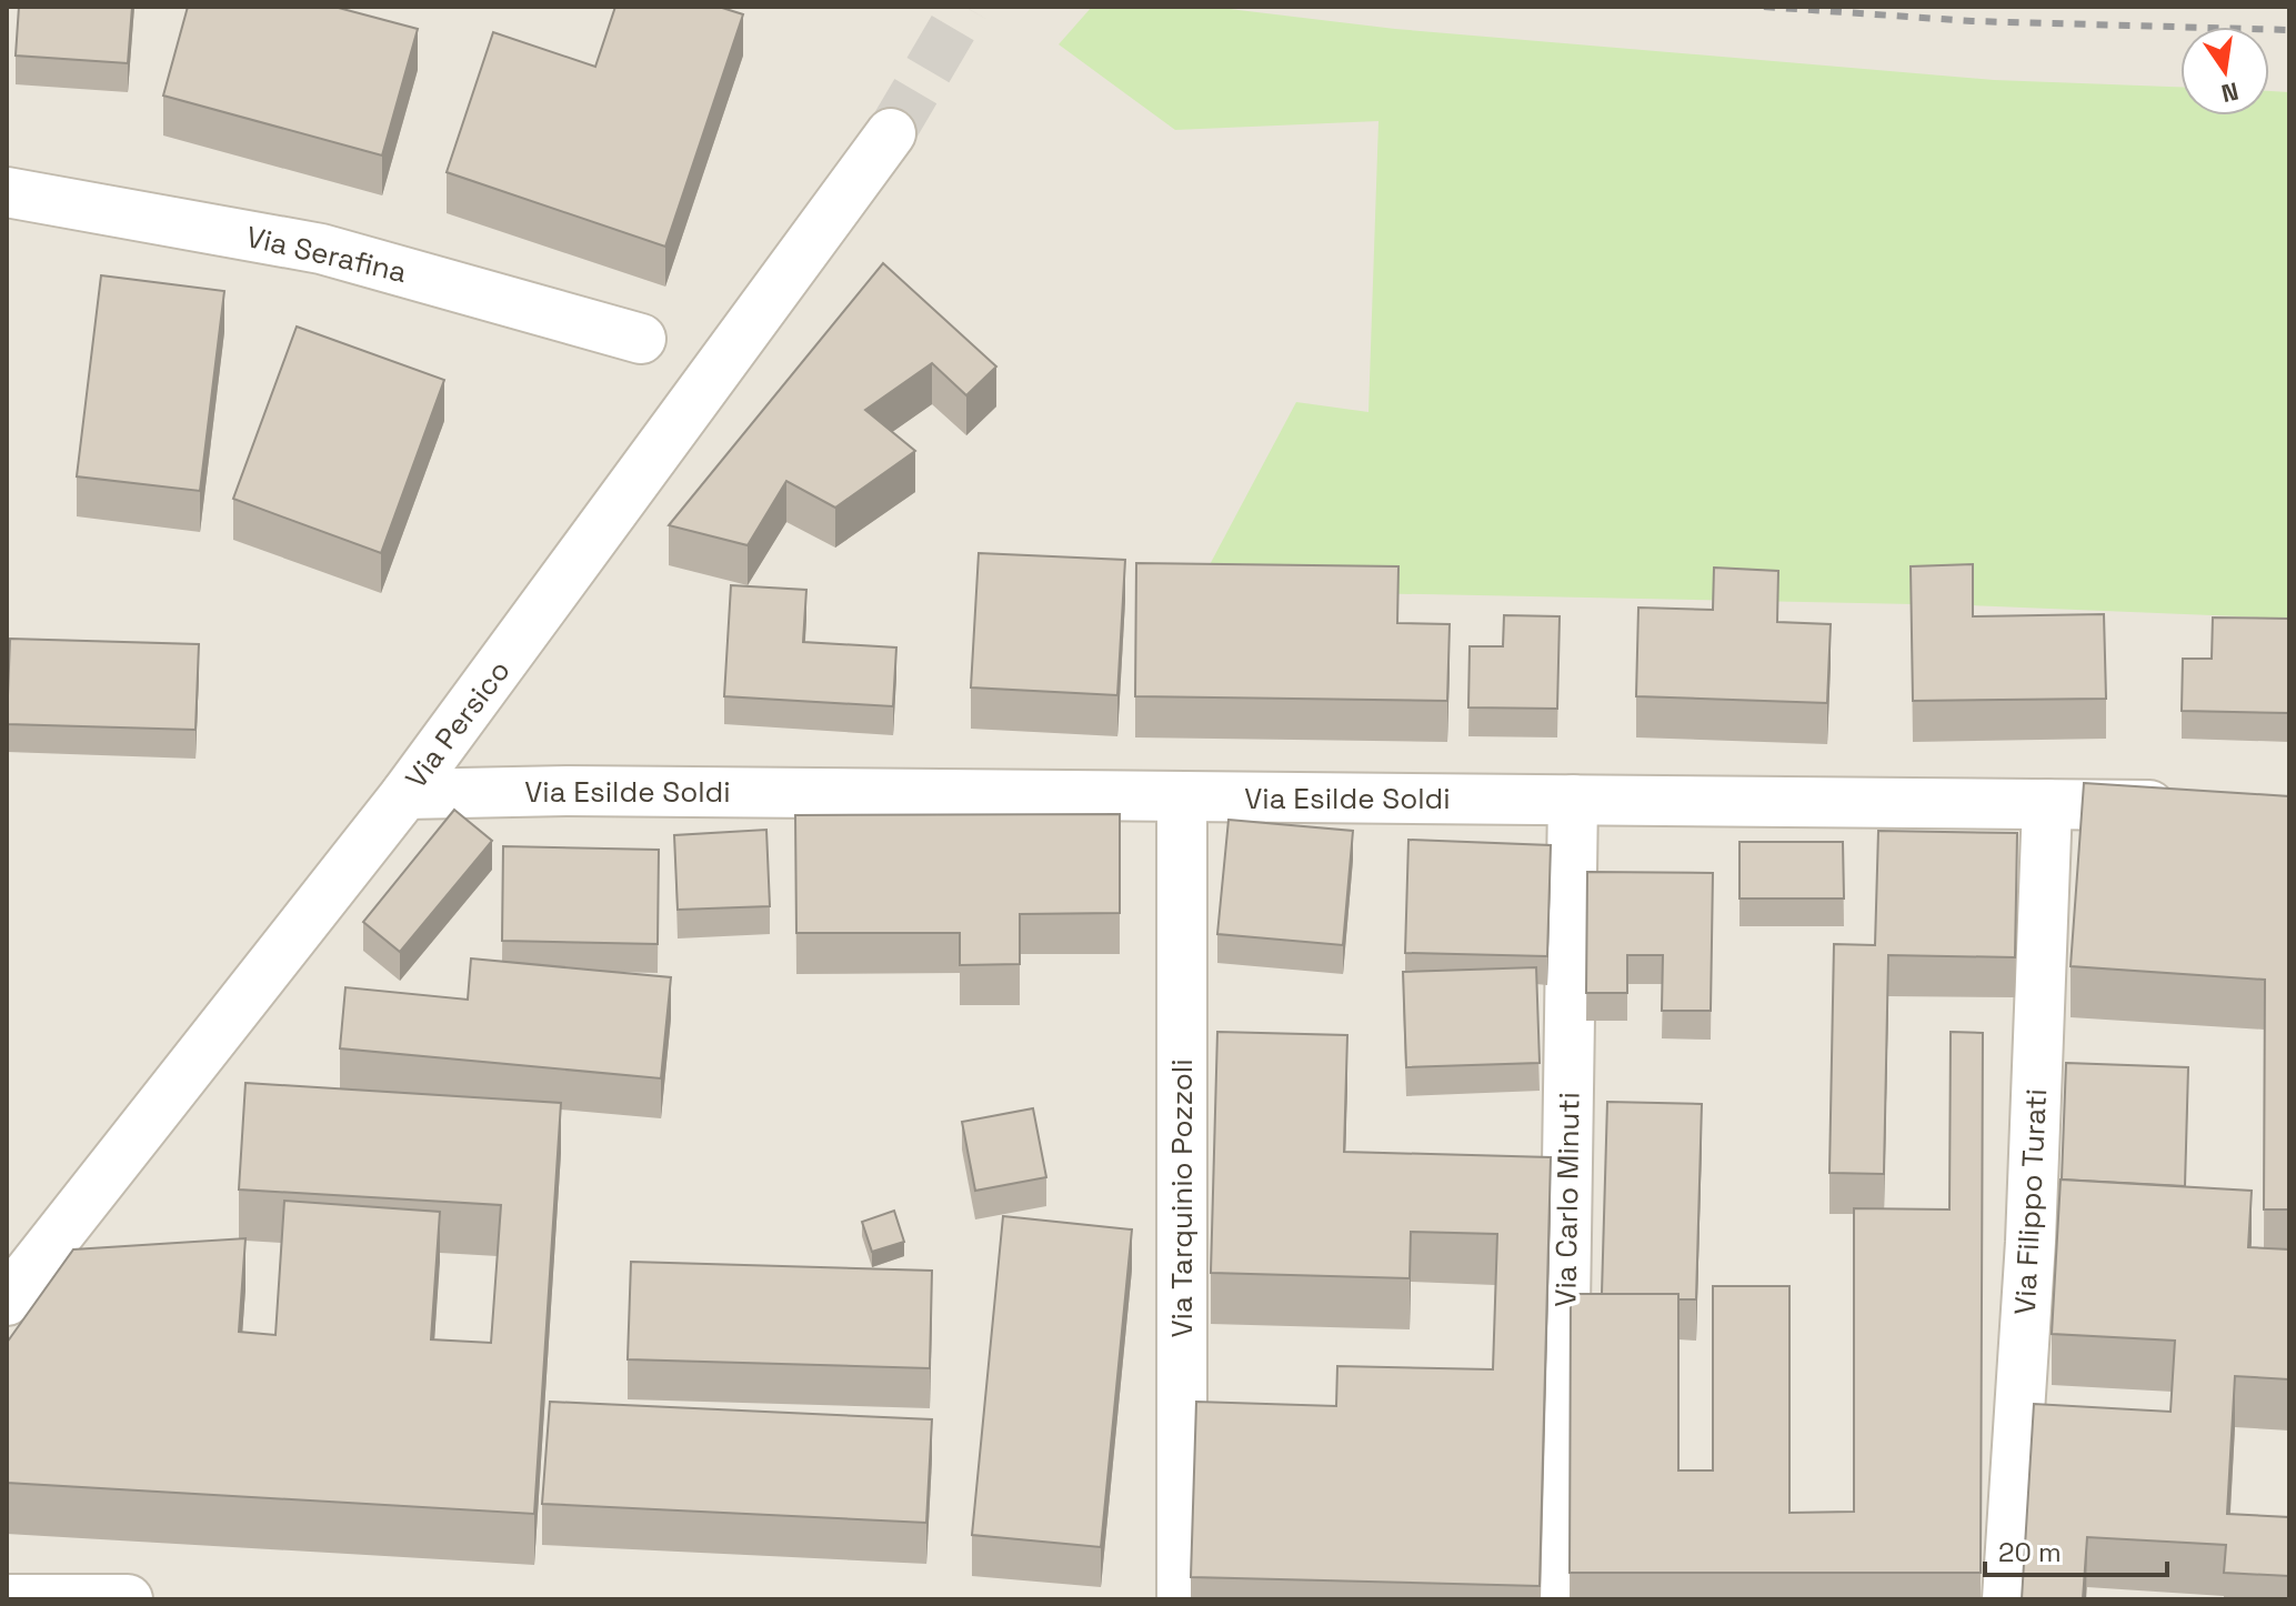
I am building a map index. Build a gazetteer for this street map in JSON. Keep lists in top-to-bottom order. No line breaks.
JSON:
{"streets":{"street":["Via Serafina","Via Persico","Via Esilde Soldi","Via Tarquinio Pozzoli","Via Carlo Minuti","Via Filippo Turati"]},"crossings":[["Via Persico","Via Esilde Soldi"],["Via Esilde Soldi","Via Tarquinio Pozzoli"],["Via Esilde Soldi","Via Carlo Minuti"],["Via Esilde Soldi","Via Filippo Turati"]],"scale_bar":"20 m","north":"bottom"}
